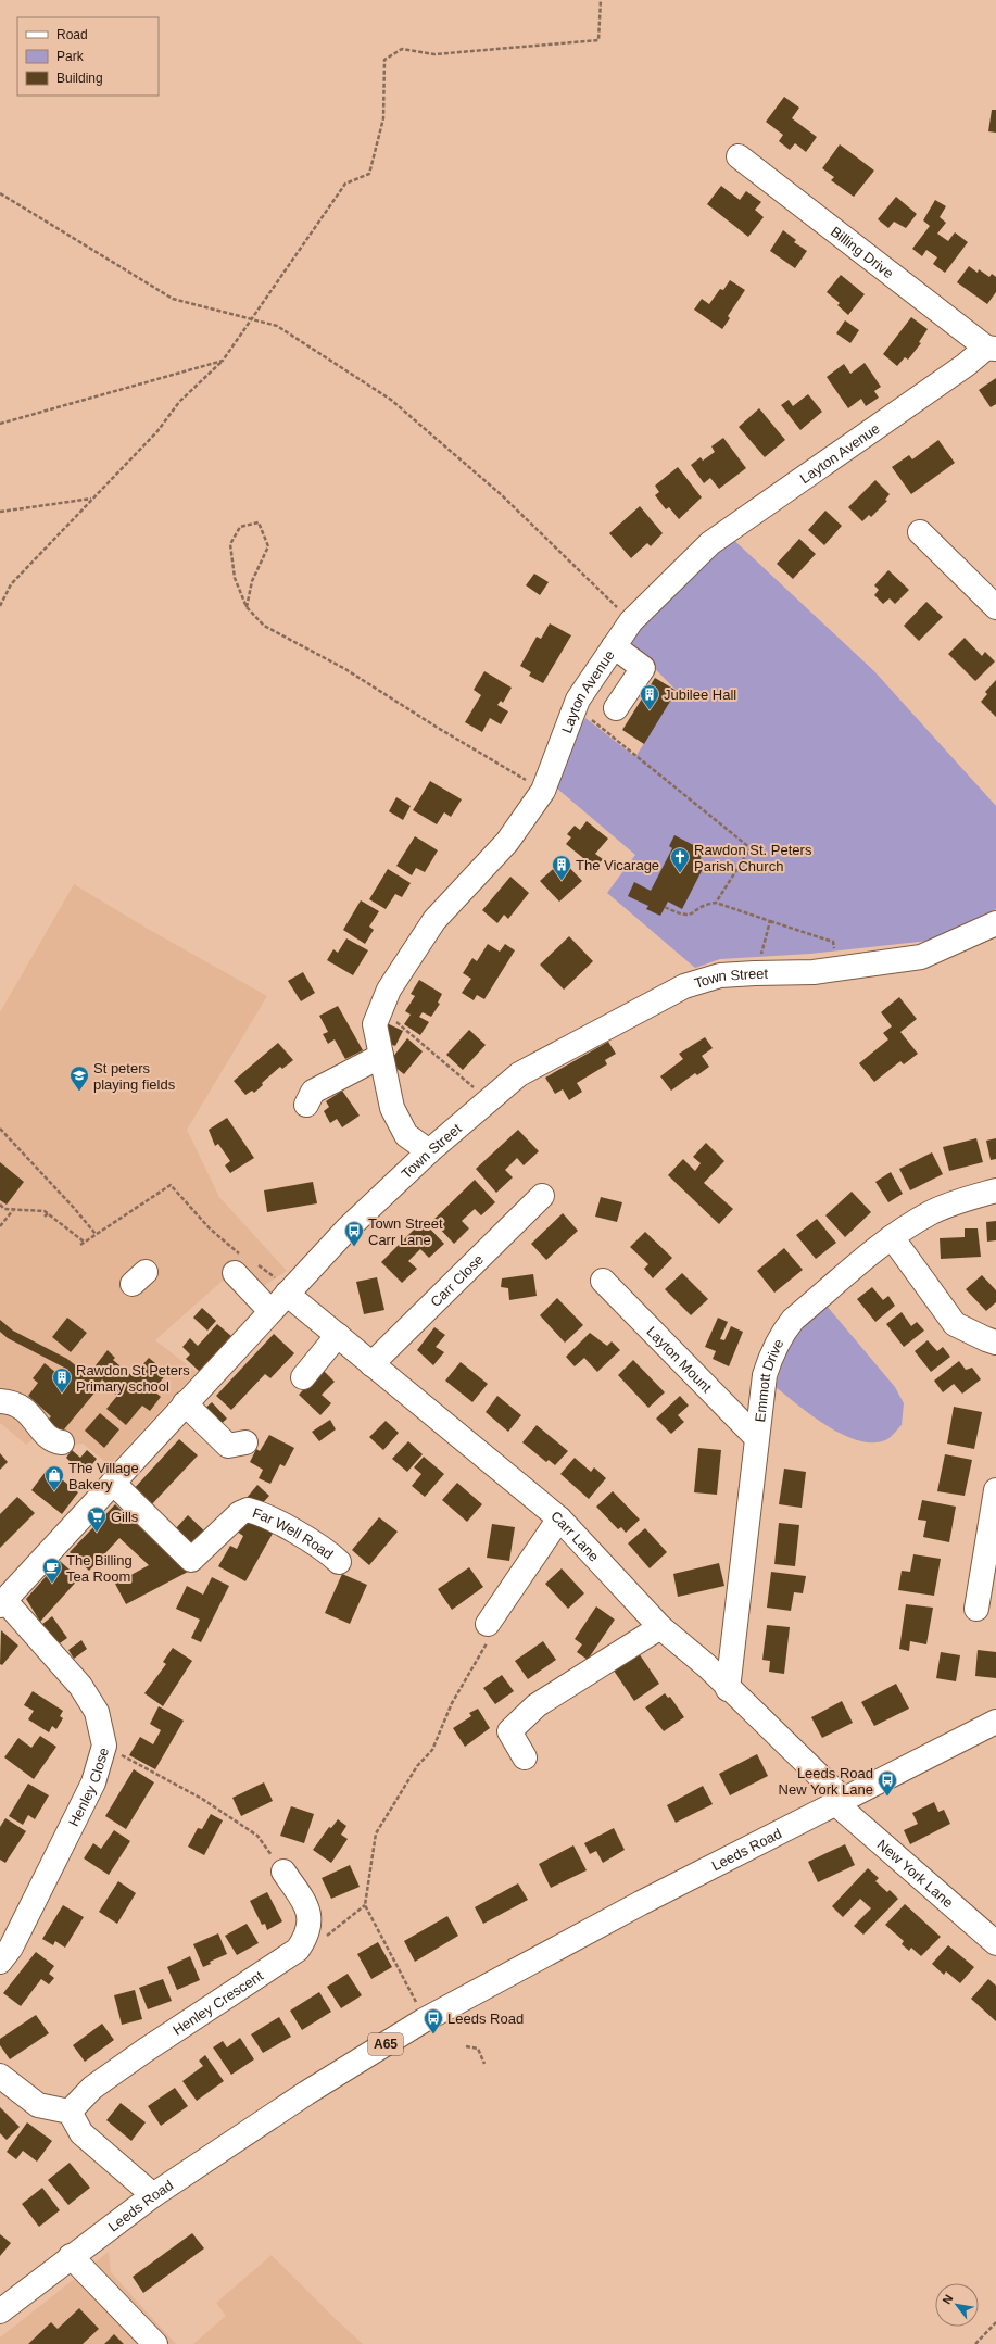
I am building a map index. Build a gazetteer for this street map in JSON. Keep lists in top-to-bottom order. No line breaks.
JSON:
{"streets":{"street":["Billing Drive","Layton Avenue","Town Street","Carr Close","Layton Mount","Emmott Drive","Far Well Road","Carr Lane","Henley Close","Leeds Road","New York Lane","Henley Crescent","A65"]},"crossings":[["Billing Drive","Layton Avenue"],["Layton Avenue","Town Street"],["Town Street","Far Well Road"],["Town Street","Carr Lane"],["Town Street","Henley Close"],["Carr Close","Carr Lane"],["Layton Mount","Emmott Drive"],["Emmott Drive","Carr Lane"],["Carr Lane","Leeds Road"],["Carr Lane","New York Lane"],["Leeds Road","New York Lane"]],"places":{"building":["Jubilee Hall","The Vicarage","Rawdon St Peters Primary school"],"church":["Rawdon St. Peters Parish Church"],"school or university":["St peters playing fields"],"bus stop":["Town Street Carr Lane","Leeds Road New York Lane","Leeds Road"],"shop":["The Village Bakery"],"supermarket":["Gills"],"cafe":["The Billing Tea Room"]},"legend":["Road","Park","Building"],"north":"top left"}
